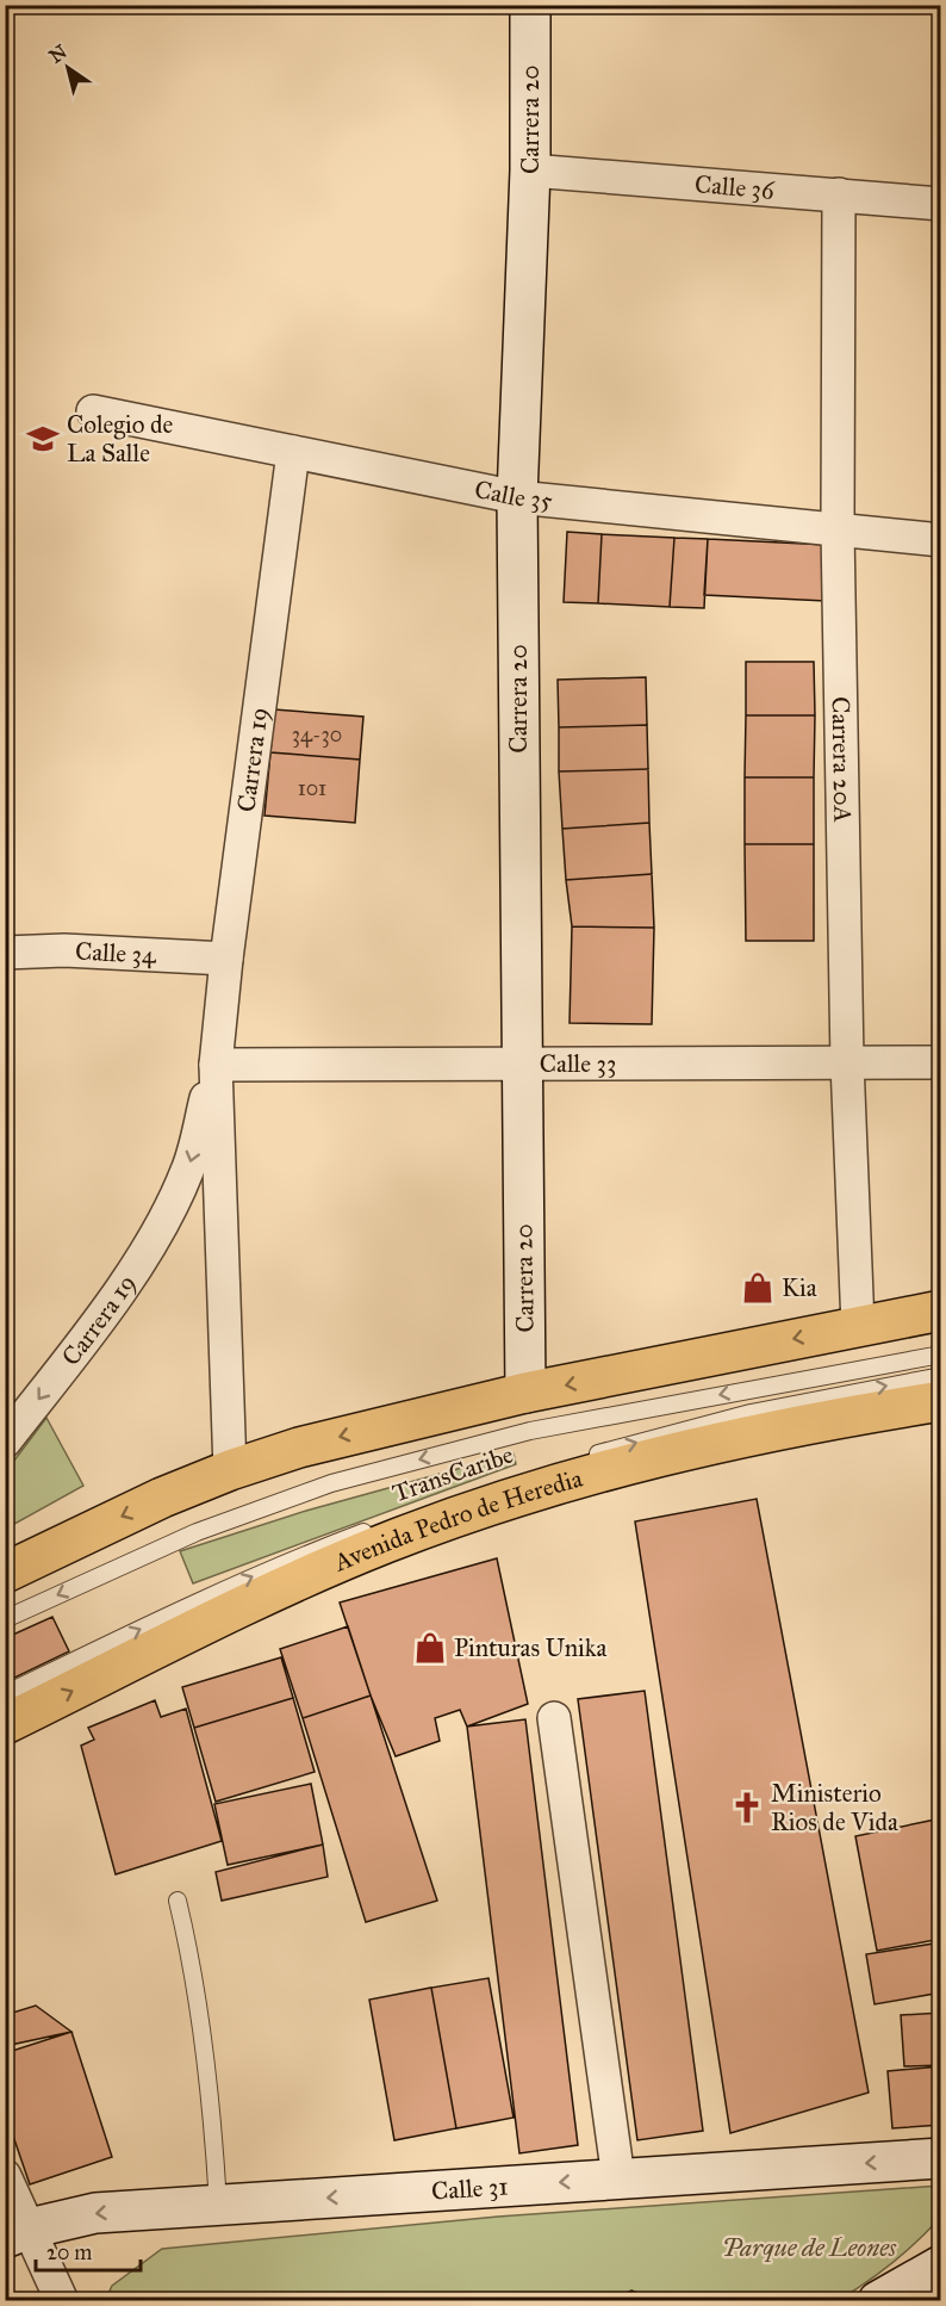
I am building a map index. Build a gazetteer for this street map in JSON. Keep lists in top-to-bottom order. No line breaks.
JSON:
{"streets":{"highway":["Avenida Pedro de Heredia"],"street":["Carrera 20","Calle 36","Calle 35","Carrera 19","Carrera 20A","Calle 34","Calle 33","Calle 31"],"lane":["TransCaribe"]},"crossings":[["Carrera 20","Calle 36"],["Carrera 20","Calle 35"],["Carrera 20","Calle 33"],["Calle 36","Carrera 20A"],["Calle 35","Carrera 19"],["Calle 35","Carrera 20A"],["Carrera 19","Calle 34"],["Carrera 19","Calle 33"],["Carrera 20A","Calle 33"]],"one_way":["Calle 31"],"parks":["Parque de Leones"],"places":{"school or university":["Colegio de La Salle"],"shop":["Kia","Pinturas Unika"],"church":["Ministerio Rios de Vida"]},"house_numbers":["34-30","101"],"scale_bar":"20 m","north":"top left"}
